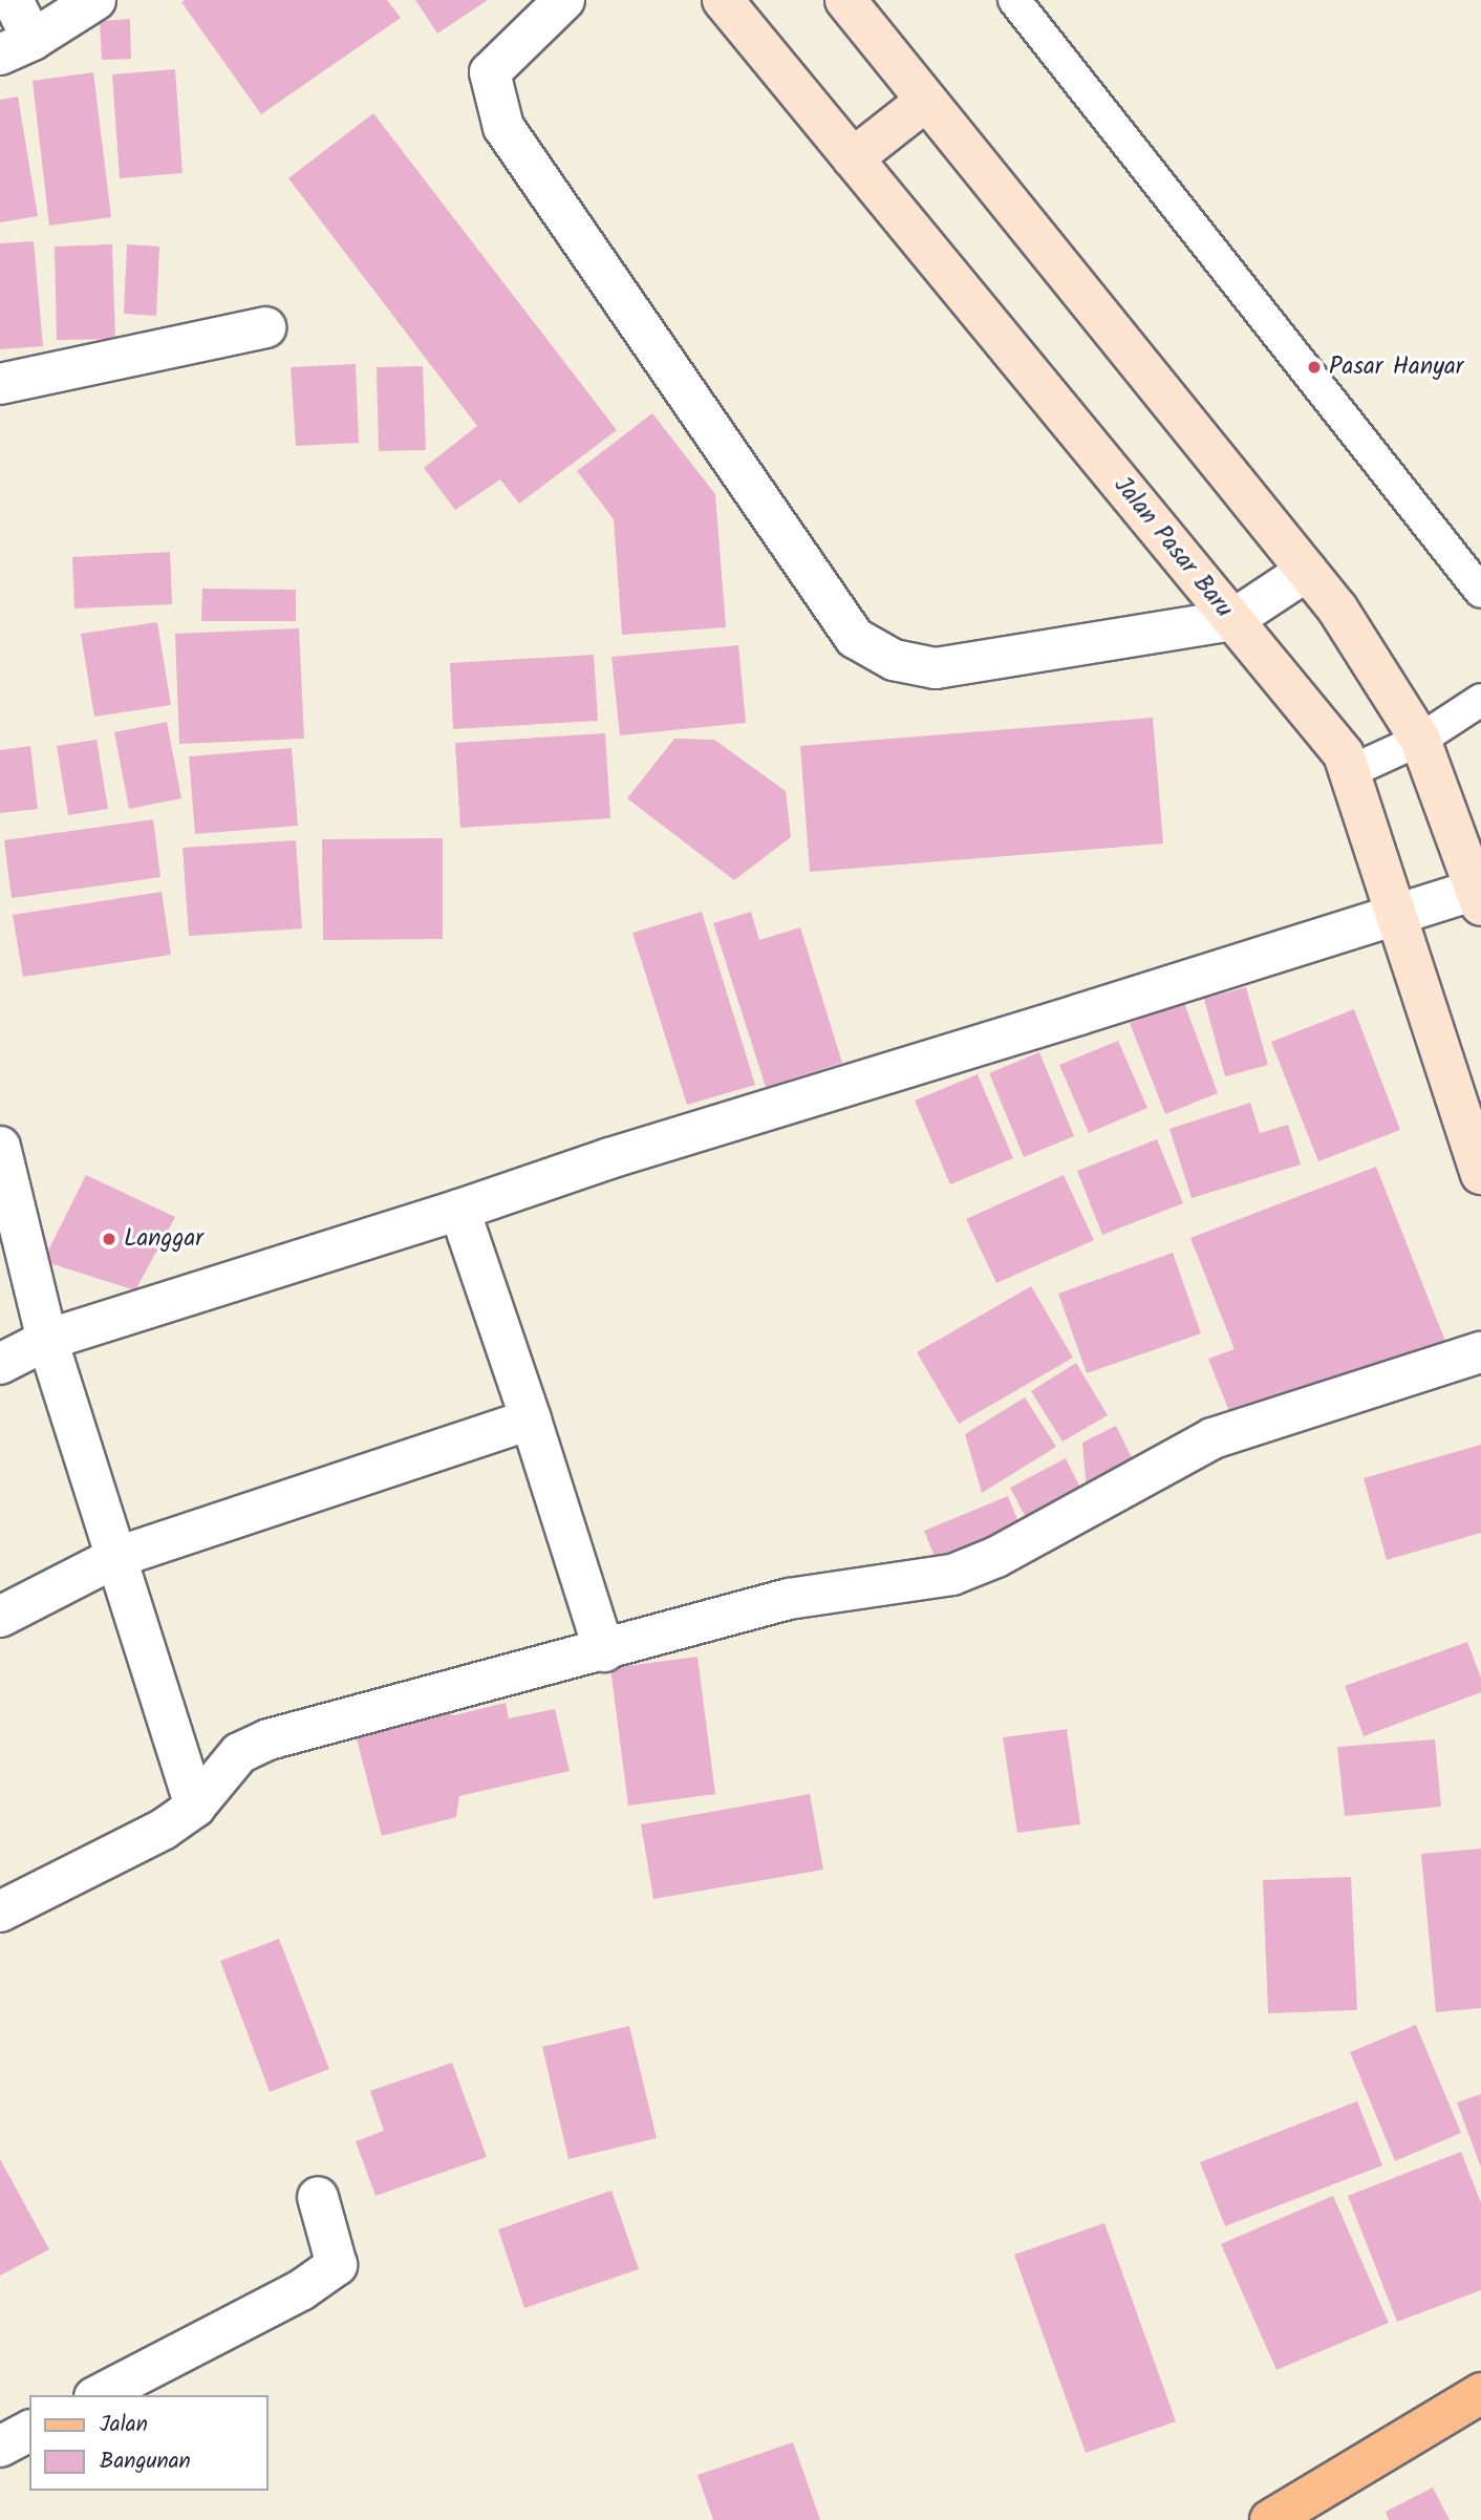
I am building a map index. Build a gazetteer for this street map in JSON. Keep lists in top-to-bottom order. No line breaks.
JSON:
{"streets":{"street":["Jalan Pasar Baru"]},"places":["Pasar Hanyar","Langgar"],"legend":["Jalan","Bangunan"]}
